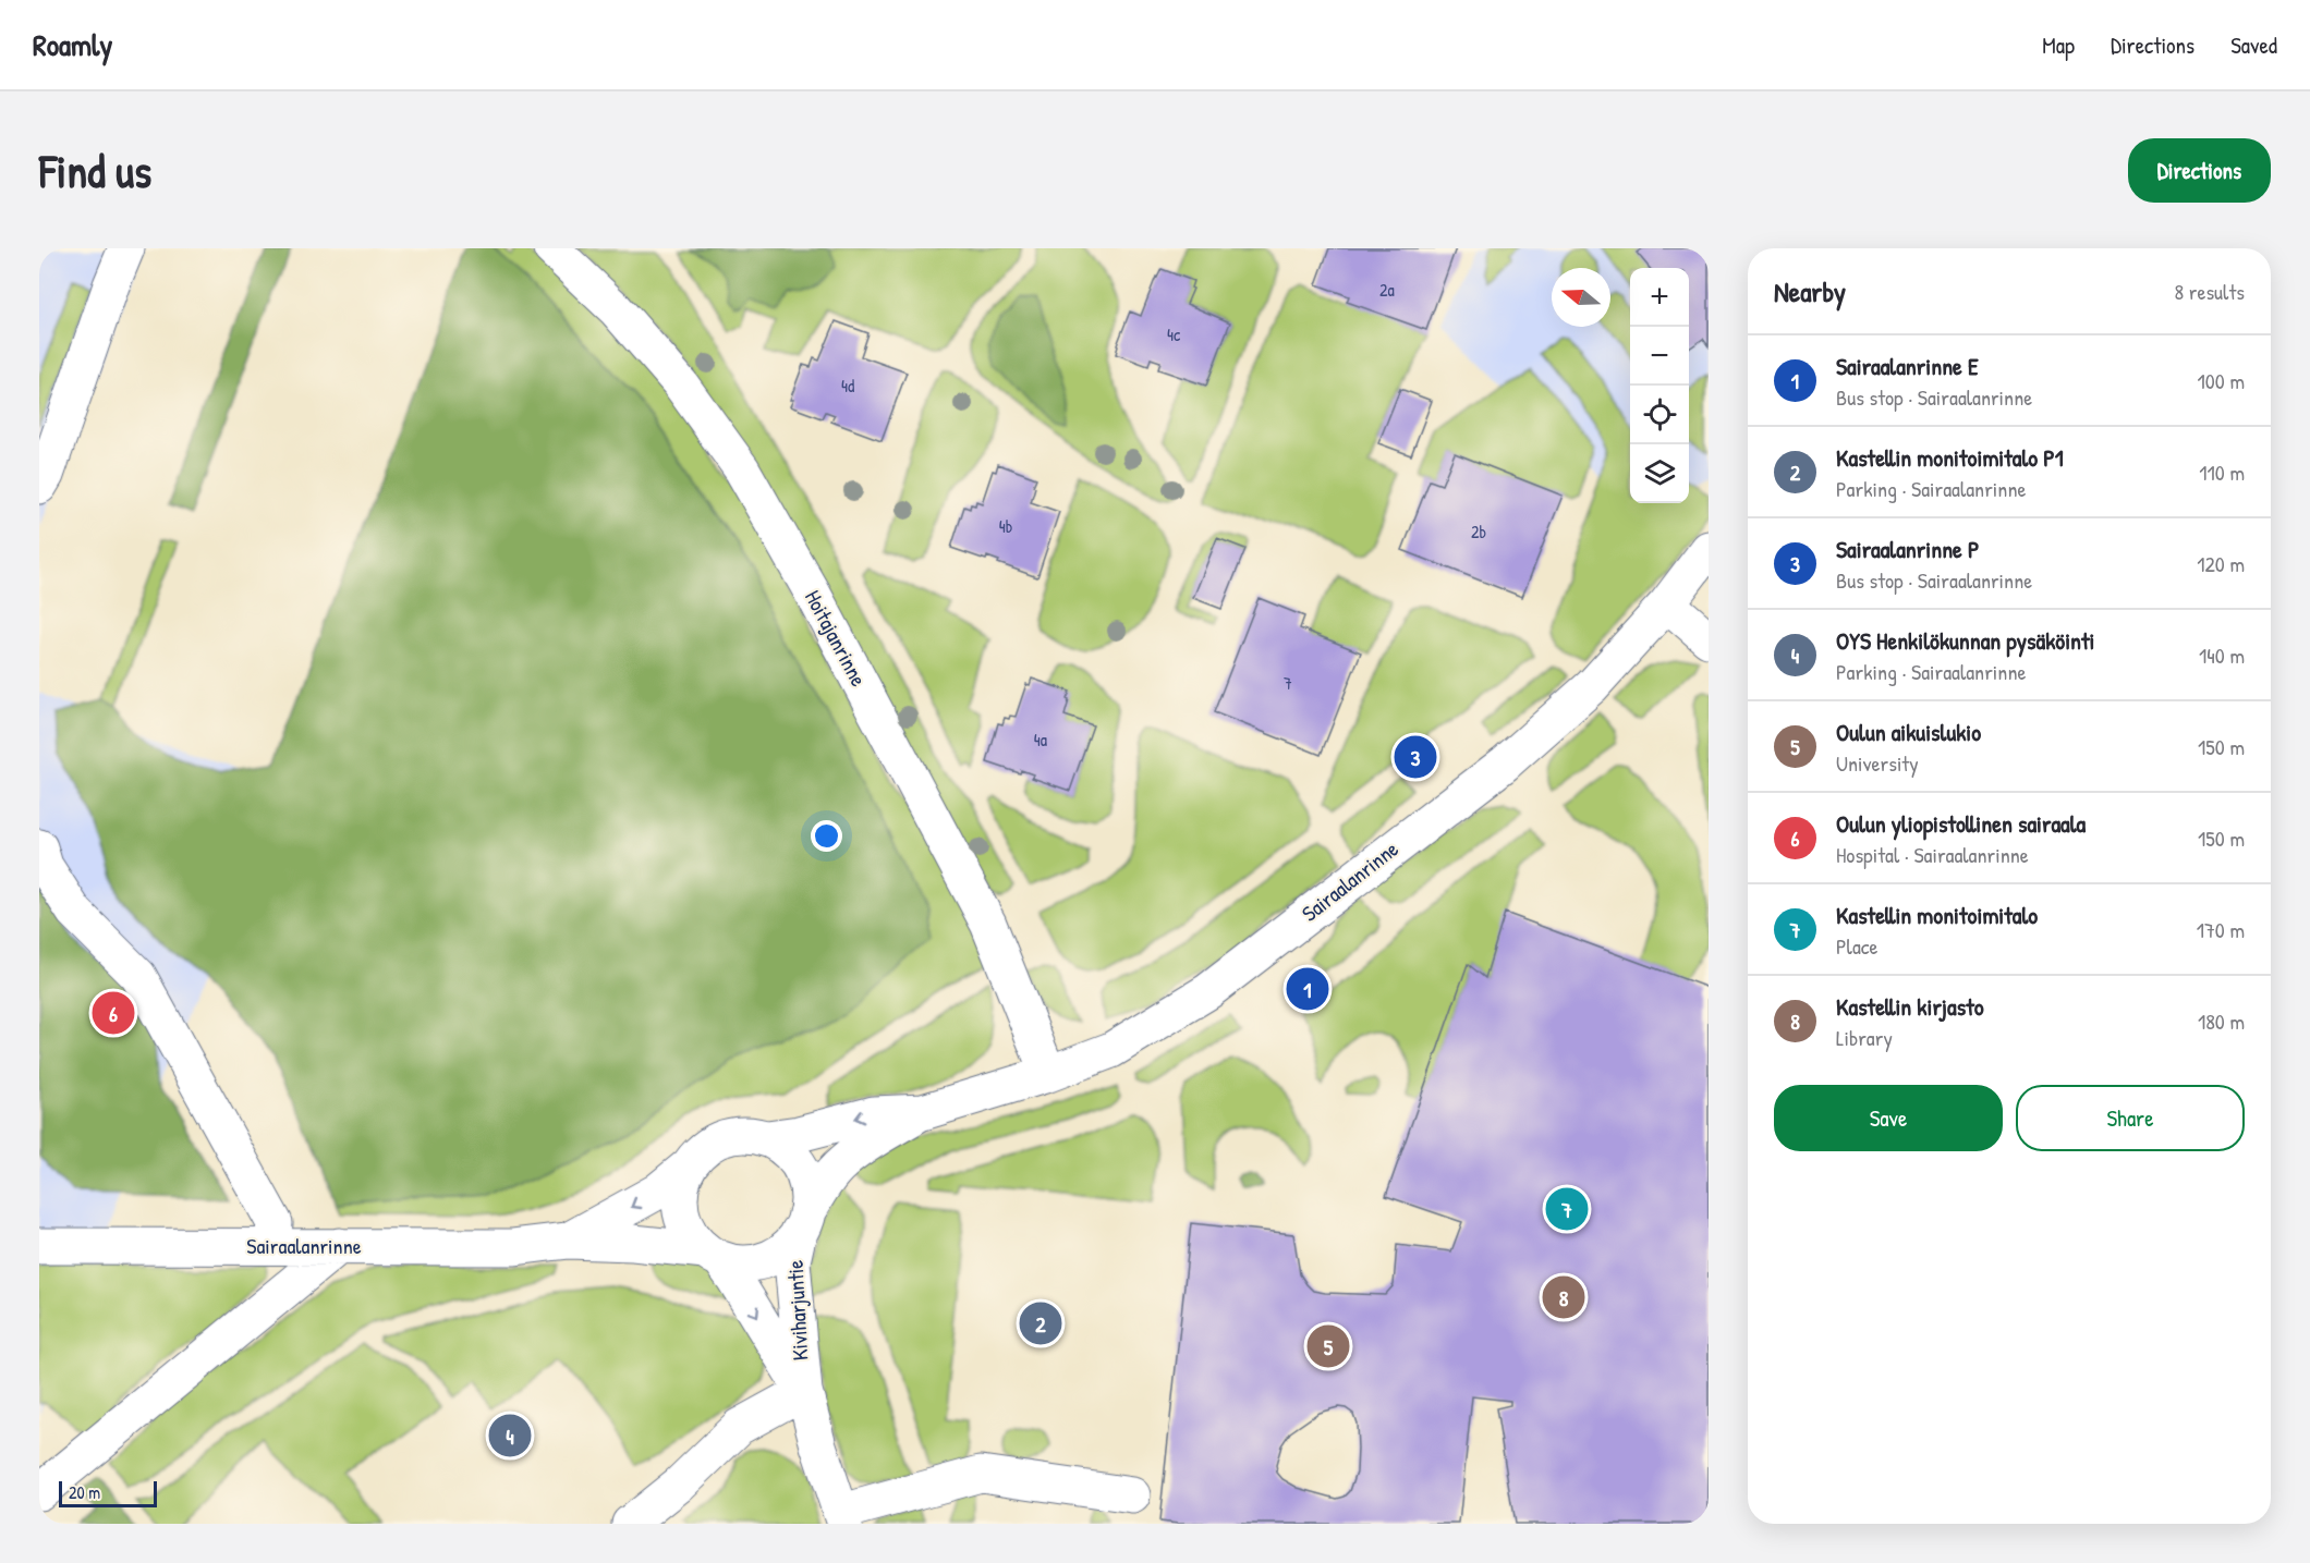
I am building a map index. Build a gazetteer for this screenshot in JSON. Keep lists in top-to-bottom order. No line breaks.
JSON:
{"streets":{"street":["Hoitajanrinne","Sairaalanrinne","Kiviharjuntie"]},"crossings":[["Hoitajanrinne","Sairaalanrinne"],["Sairaalanrinne","Kiviharjuntie"]],"house_numbers":["2a","4c","4d","4b","2b","7","4a"],"scale_bar":"20 m","north":"left","page":{"header":"Roamly","nav":["Map","Directions","Saved"],"buttons":["Directions",["Save","Share"]],"title":"Find us","heading":["Nearby","8 results"],"map_buttons":["+","−"],"list":[{"mark":"1","name":"Sairaalanrinne E","note":"Bus stop · Sairaalanrinne","value":"100 m"},{"mark":"2","name":"Kastellin monitoimitalo P1","note":"Parking · Sairaalanrinne","value":"110 m"},{"mark":"3","name":"Sairaalanrinne P","note":"Bus stop · Sairaalanrinne","value":"120 m"},{"mark":"4","name":"OYS Henkilökunnan pysäköinti","note":"Parking · Sairaalanrinne","value":"140 m"},{"mark":"5","name":"Oulun aikuislukio","note":"University","value":"150 m"},{"mark":"6","name":"Oulun yliopistollinen sairaala","note":"Hospital · Sairaalanrinne","value":"150 m"},{"mark":"7","name":"Kastellin monitoimitalo","note":"Place","value":"170 m"},{"mark":"8","name":"Kastellin kirjasto","note":"Library","value":"180 m"}],"pins":["3","1","6","7","8","2","5","4"],"scale":"20 m"}}
